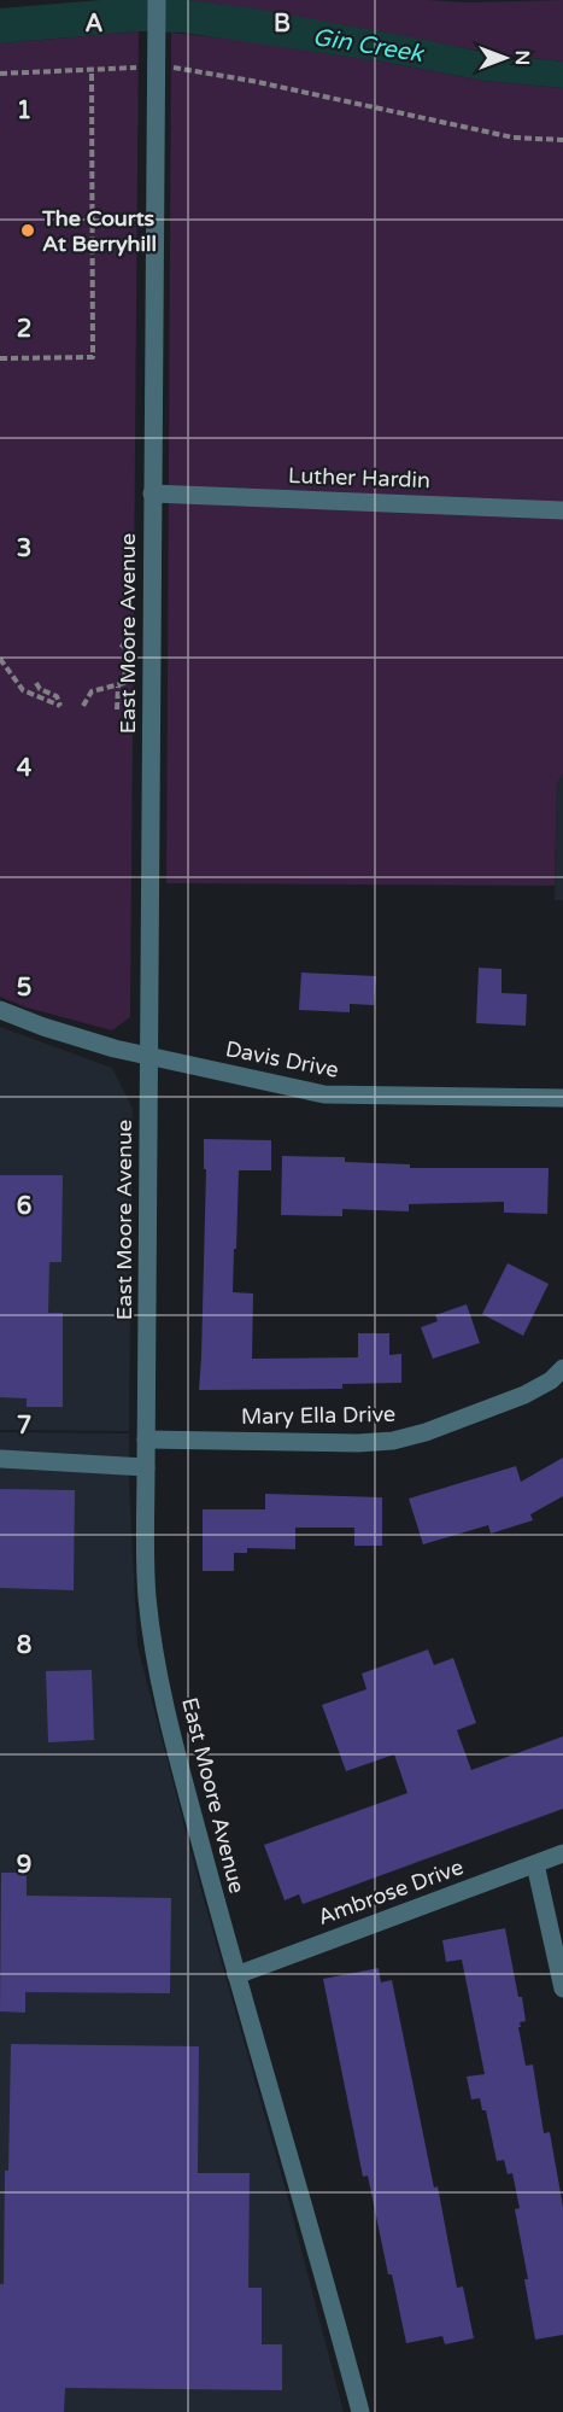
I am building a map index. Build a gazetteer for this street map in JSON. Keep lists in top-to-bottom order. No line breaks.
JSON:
{"streets":{"street":["Luther Hardin","East Moore Avenue","Davis Drive","Mary Ella Drive","Ambrose Drive"]},"crossings":[["Luther Hardin","East Moore Avenue"],["East Moore Avenue","Davis Drive"],["East Moore Avenue","Mary Ella Drive"],["East Moore Avenue","Ambrose Drive"]],"water":["Gin Creek"],"places":["The Courts At Berryhill"],"north":"right","grid":{"columns":["A","B"],"rows":["1","2","3","4","5","6","7","8","9"]}}
